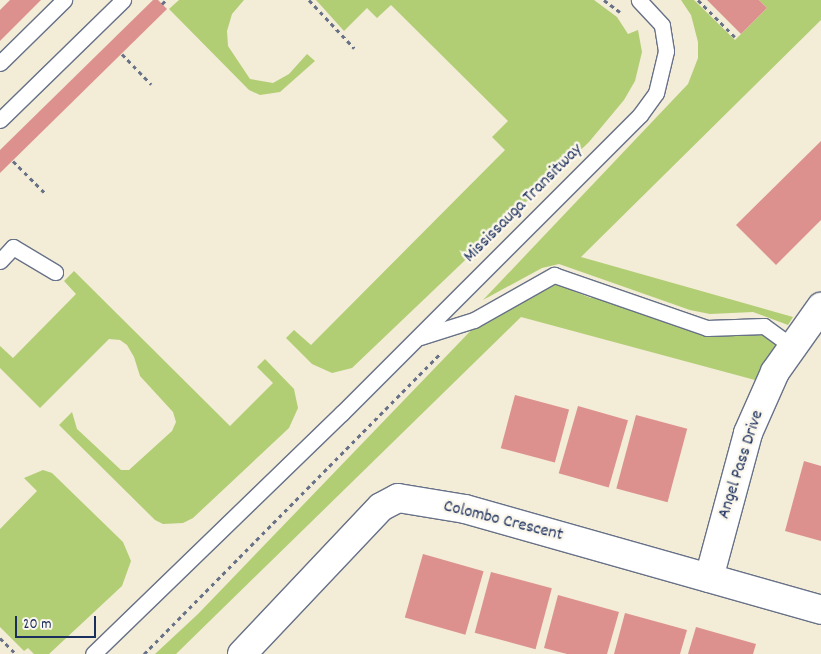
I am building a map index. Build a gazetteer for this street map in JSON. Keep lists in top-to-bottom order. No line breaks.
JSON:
{"streets":{"street":["Angel Pass Drive","Colombo Crescent"],"lane":["Mississauga Transitway"]},"crossings":[["Angel Pass Drive","Colombo Crescent"]],"scale_bar":"20 m"}
